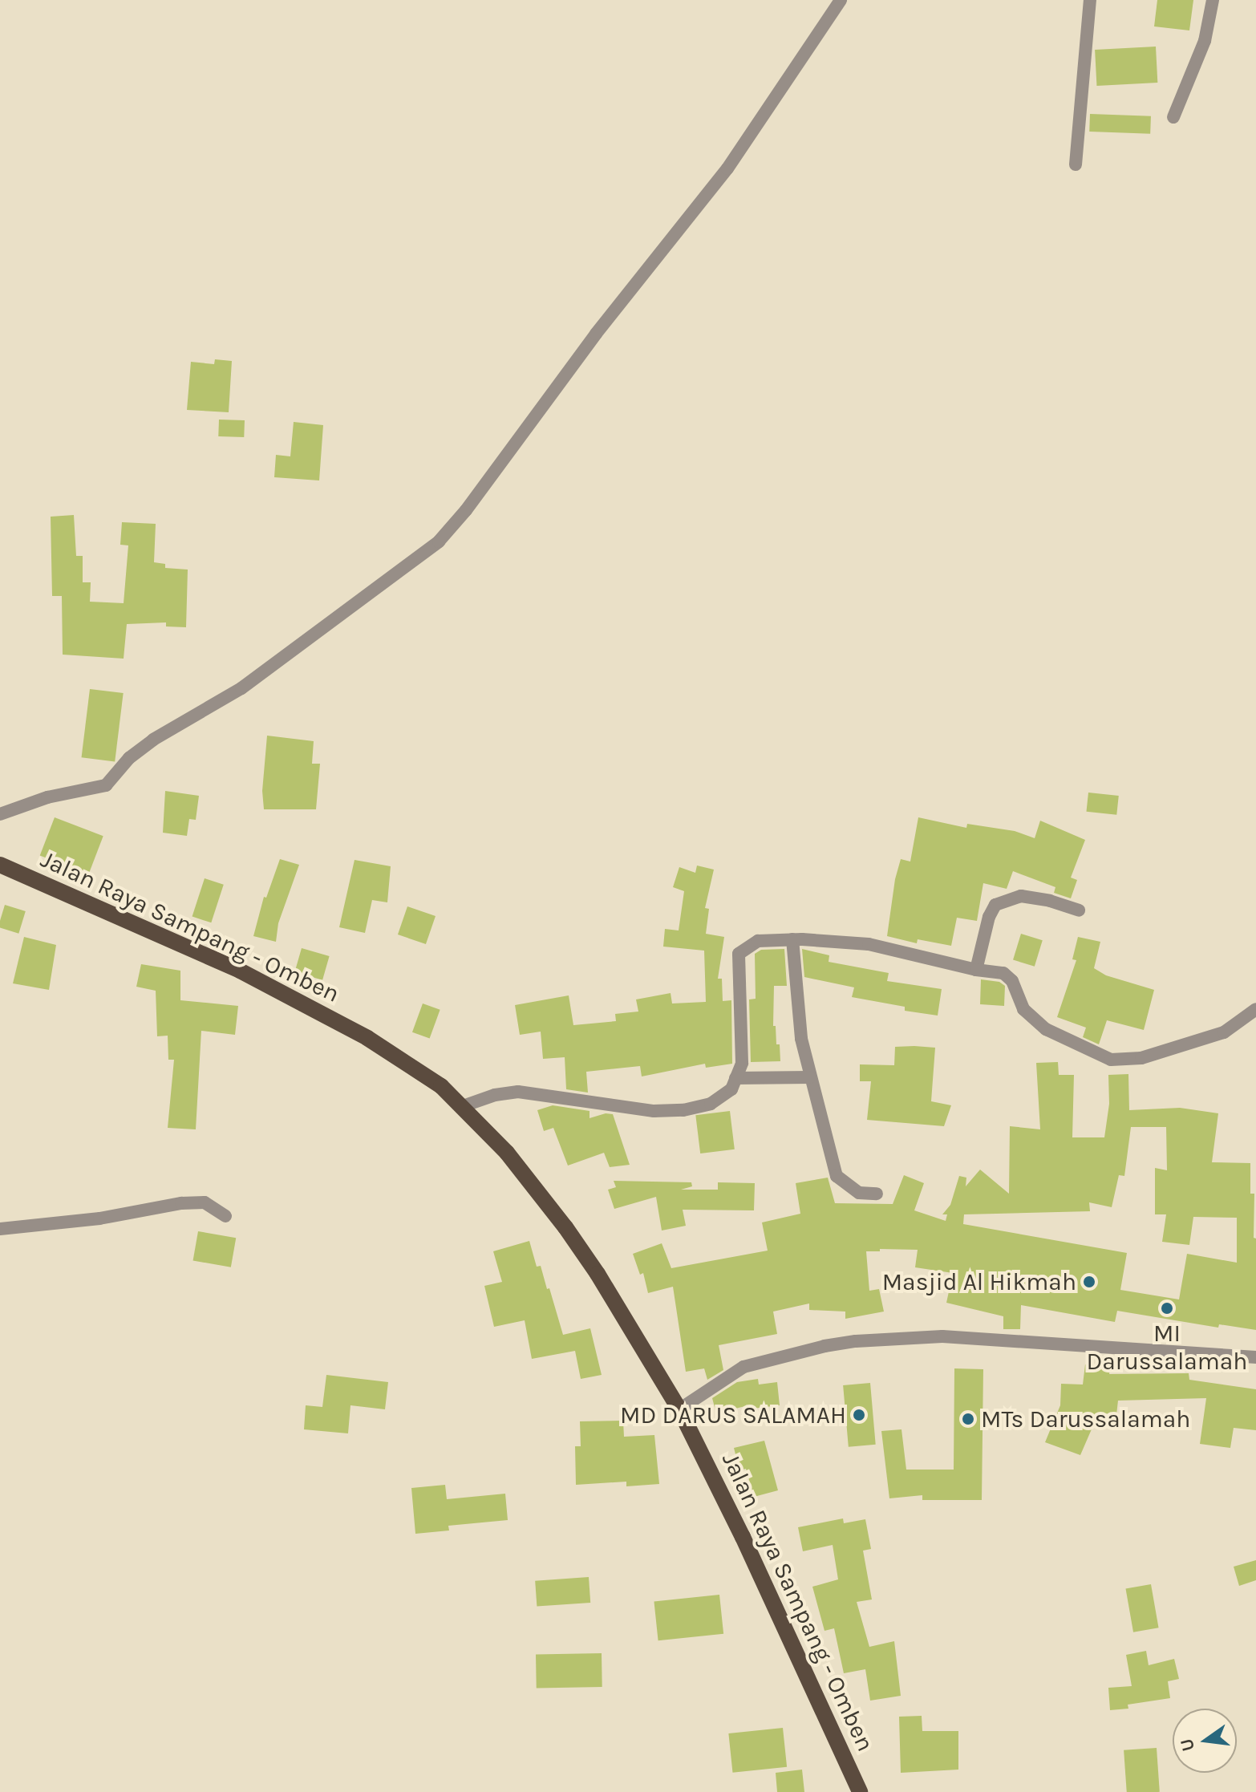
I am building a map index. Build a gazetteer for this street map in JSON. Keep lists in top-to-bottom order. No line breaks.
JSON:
{"streets":{"main road":["Jalan Raya Sampang - Omben"]},"places":["Masjid Al Hikmah","MI Darussalamah","MD DARUS SALAMAH","MTs Darussalamah"],"north":"left"}
